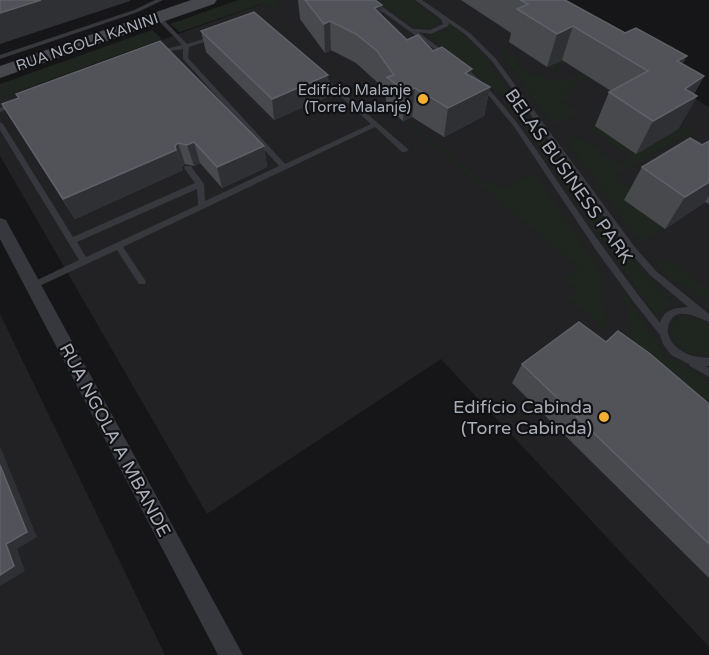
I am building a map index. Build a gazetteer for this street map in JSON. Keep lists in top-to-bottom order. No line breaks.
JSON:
{"streets":{"main road":["RUA NGOLA KANINI"],"street":["RUA NGOLA A MBANDE"],"lane":["BELAS BUSINESS PARK"]},"places":["Edifício Malanje (Torre Malanje)","Edifício Cabinda (Torre Cabinda)"]}
